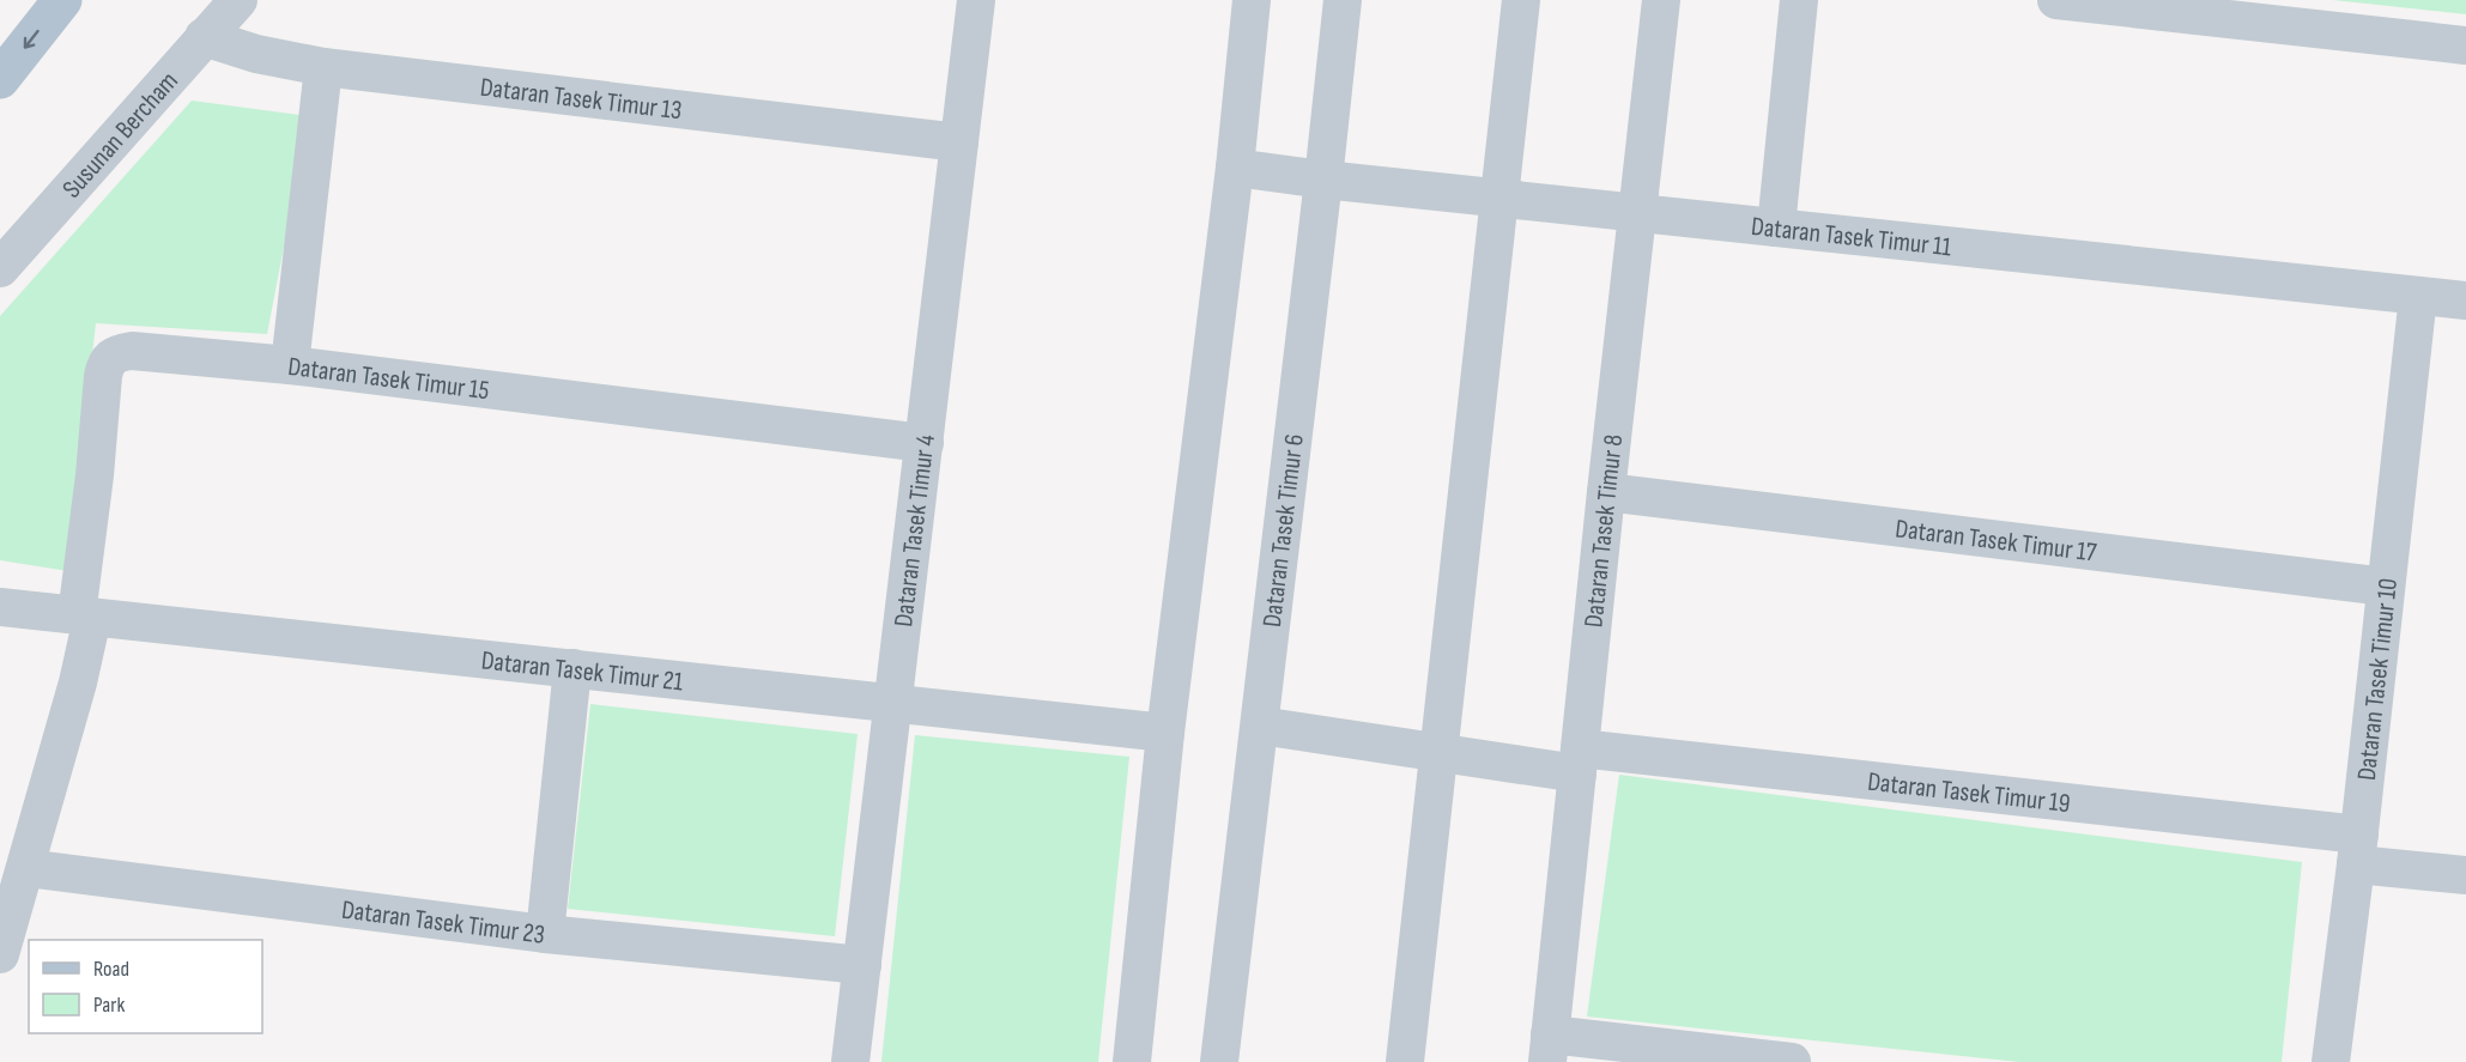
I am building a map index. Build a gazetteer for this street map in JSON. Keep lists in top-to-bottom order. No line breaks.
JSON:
{"streets":{"street":["Dataran Tasek Timur 13","Susunan Bercham","Dataran Tasek Timur 11","Dataran Tasek Timur 15","Dataran Tasek Timur 8","Dataran Tasek Timur 4","Dataran Tasek Timur 6","Dataran Tasek Timur 17","Dataran Tasek Timur 21","Dataran Tasek Timur 10","Dataran Tasek Timur 19","Dataran Tasek Timur 23"]},"crossings":[["Dataran Tasek Timur 13","Susunan Bercham"],["Dataran Tasek Timur 13","Dataran Tasek Timur 4"],["Dataran Tasek Timur 11","Dataran Tasek Timur 8"],["Dataran Tasek Timur 11","Dataran Tasek Timur 6"],["Dataran Tasek Timur 11","Dataran Tasek Timur 10"],["Dataran Tasek Timur 15","Dataran Tasek Timur 4"],["Dataran Tasek Timur 15","Dataran Tasek Timur 21"],["Dataran Tasek Timur 8","Dataran Tasek Timur 17"],["Dataran Tasek Timur 8","Dataran Tasek Timur 19"],["Dataran Tasek Timur 4","Dataran Tasek Timur 21"],["Dataran Tasek Timur 4","Dataran Tasek Timur 23"],["Dataran Tasek Timur 6","Dataran Tasek Timur 19"],["Dataran Tasek Timur 17","Dataran Tasek Timur 10"],["Dataran Tasek Timur 10","Dataran Tasek Timur 19"]],"legend":["Road","Park"]}
